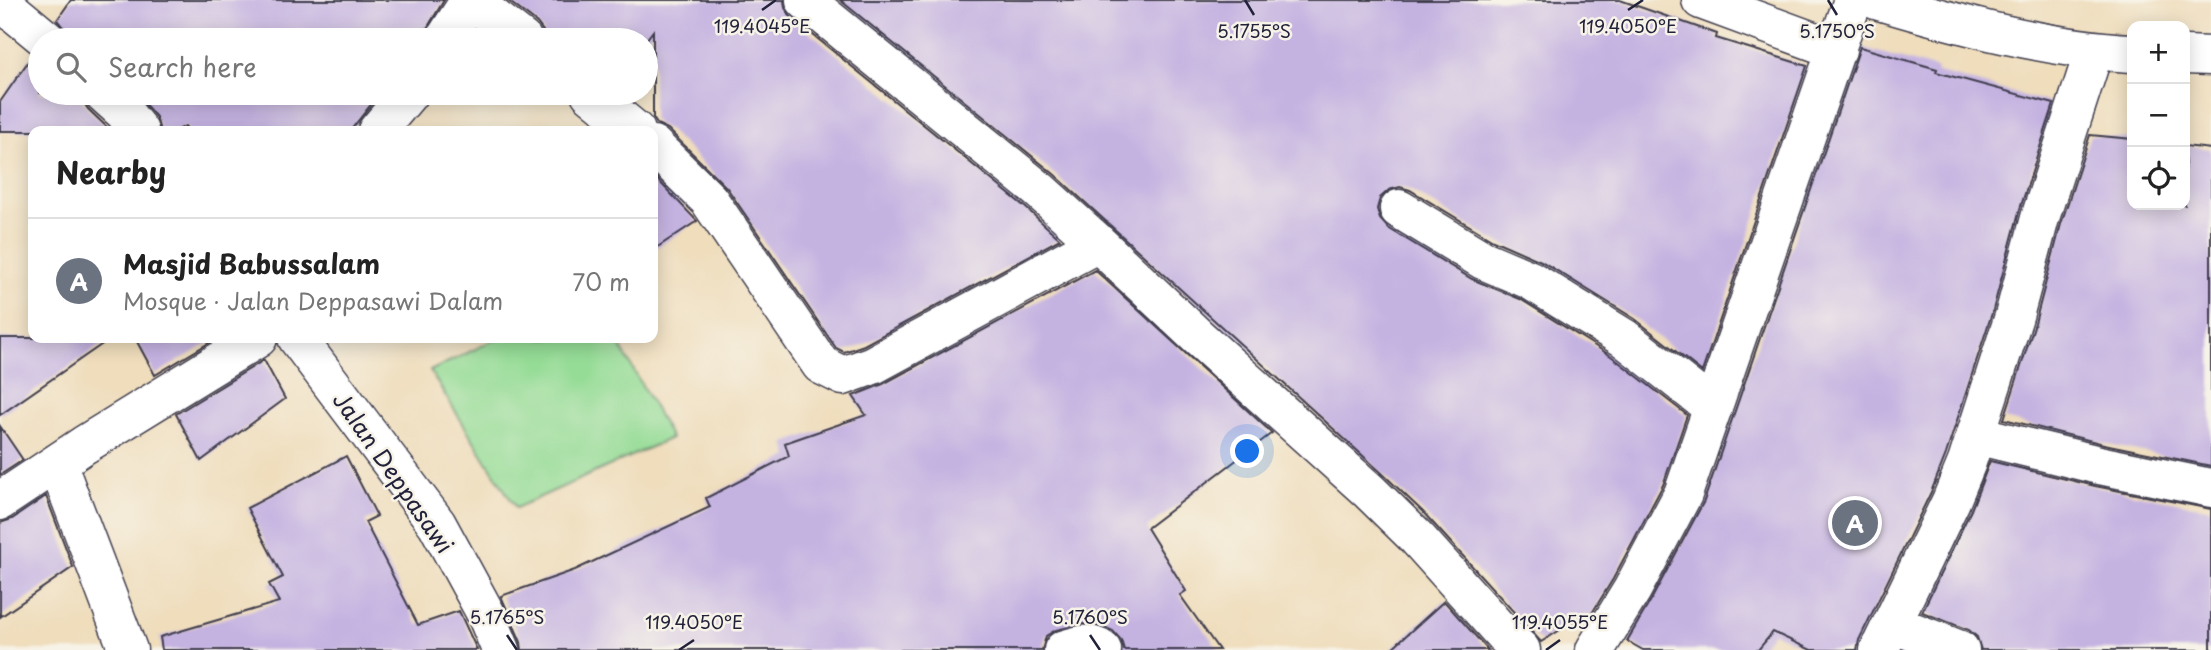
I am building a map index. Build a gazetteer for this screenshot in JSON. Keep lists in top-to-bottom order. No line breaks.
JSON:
{"streets":{"street":["Jalan Deppasawi"]},"page":{"map_buttons":["+","−"],"search":"Search here","heading":"Nearby","list":[{"mark":"A","name":"Masjid Babussalam","note":"Mosque · Jalan Deppasawi Dalam","value":"70 m"}],"pins":"A"},"coordinates":["119.4045°E","119.4050°E","5.1755°S","5.1750°S","5.1765°S","5.1760°S","119.4055°E"]}
